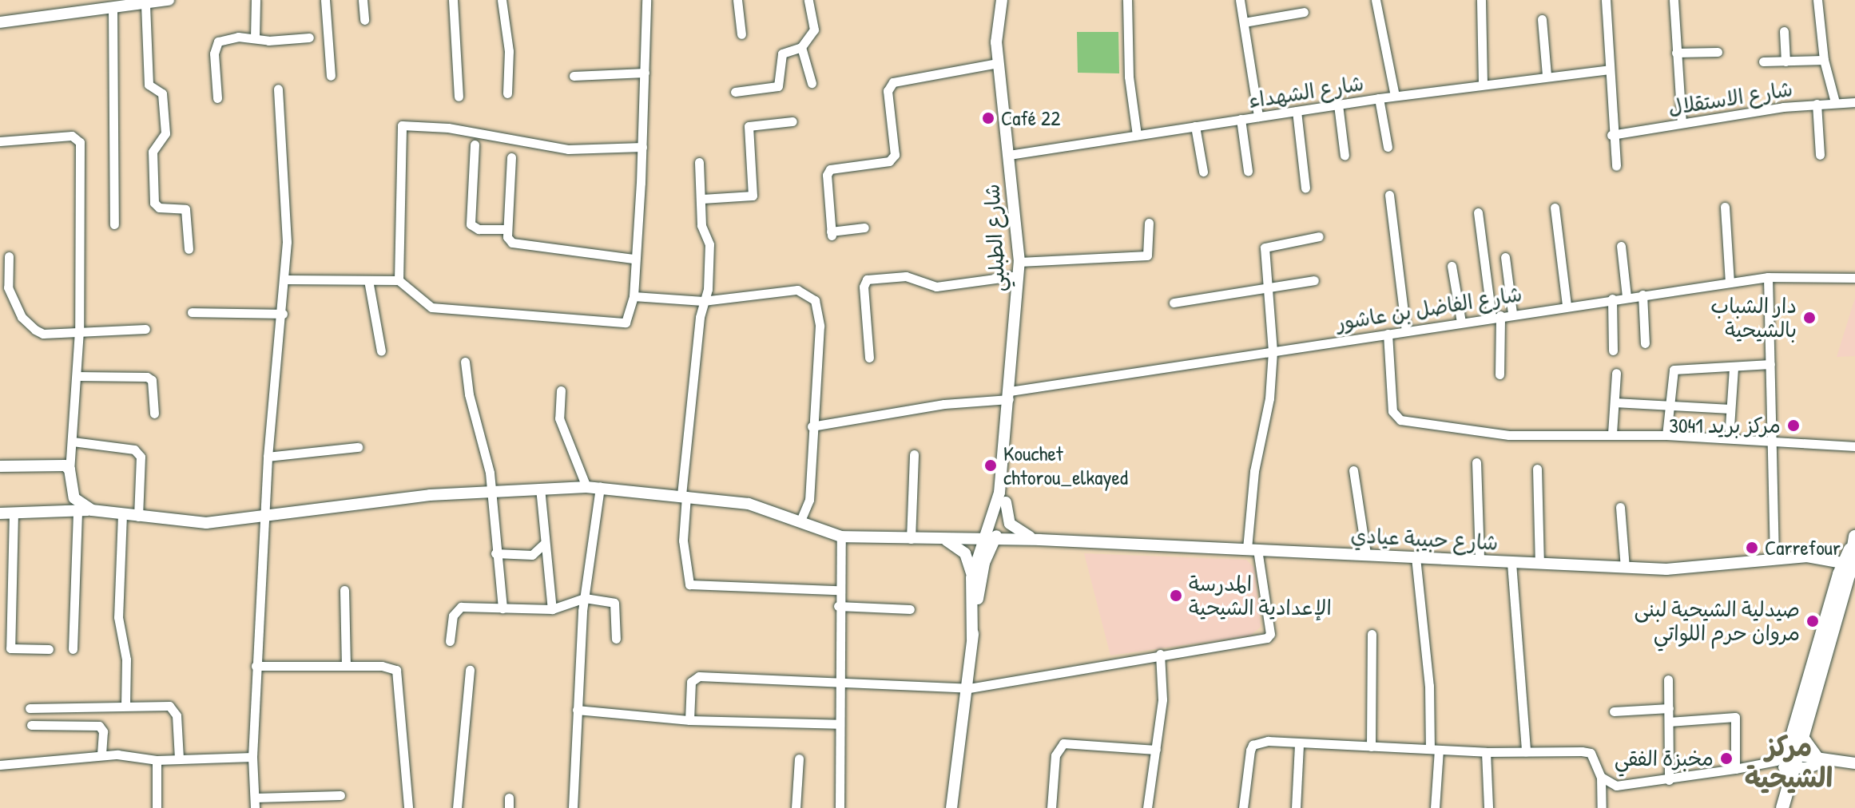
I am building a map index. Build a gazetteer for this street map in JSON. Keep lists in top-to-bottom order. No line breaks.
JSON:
{"streets":{"street":["شارع الشهداء","شارع الاستقلال","شارع الطبلبي","شارع الفاضل بن عاشور","شارع حبيبة عيادي"]},"crossings":[["شارع الشهداء","شارع الطبلبي"],["شارع الطبلبي","شارع الفاضل بن عاشور"],["شارع الطبلبي","شارع حبيبة عيادي"]],"districts":["مركز الشيحية"],"places":["Café 22","دار الشباب بالشيحية","مركز بريد 3041","Kouchet chtorou_elkayed","Carrefour","المدرسة الإعدادية الشيحية","صيدلية الشيحية لبنى مروان حرم اللواتي","مخبزة الفقي"]}
